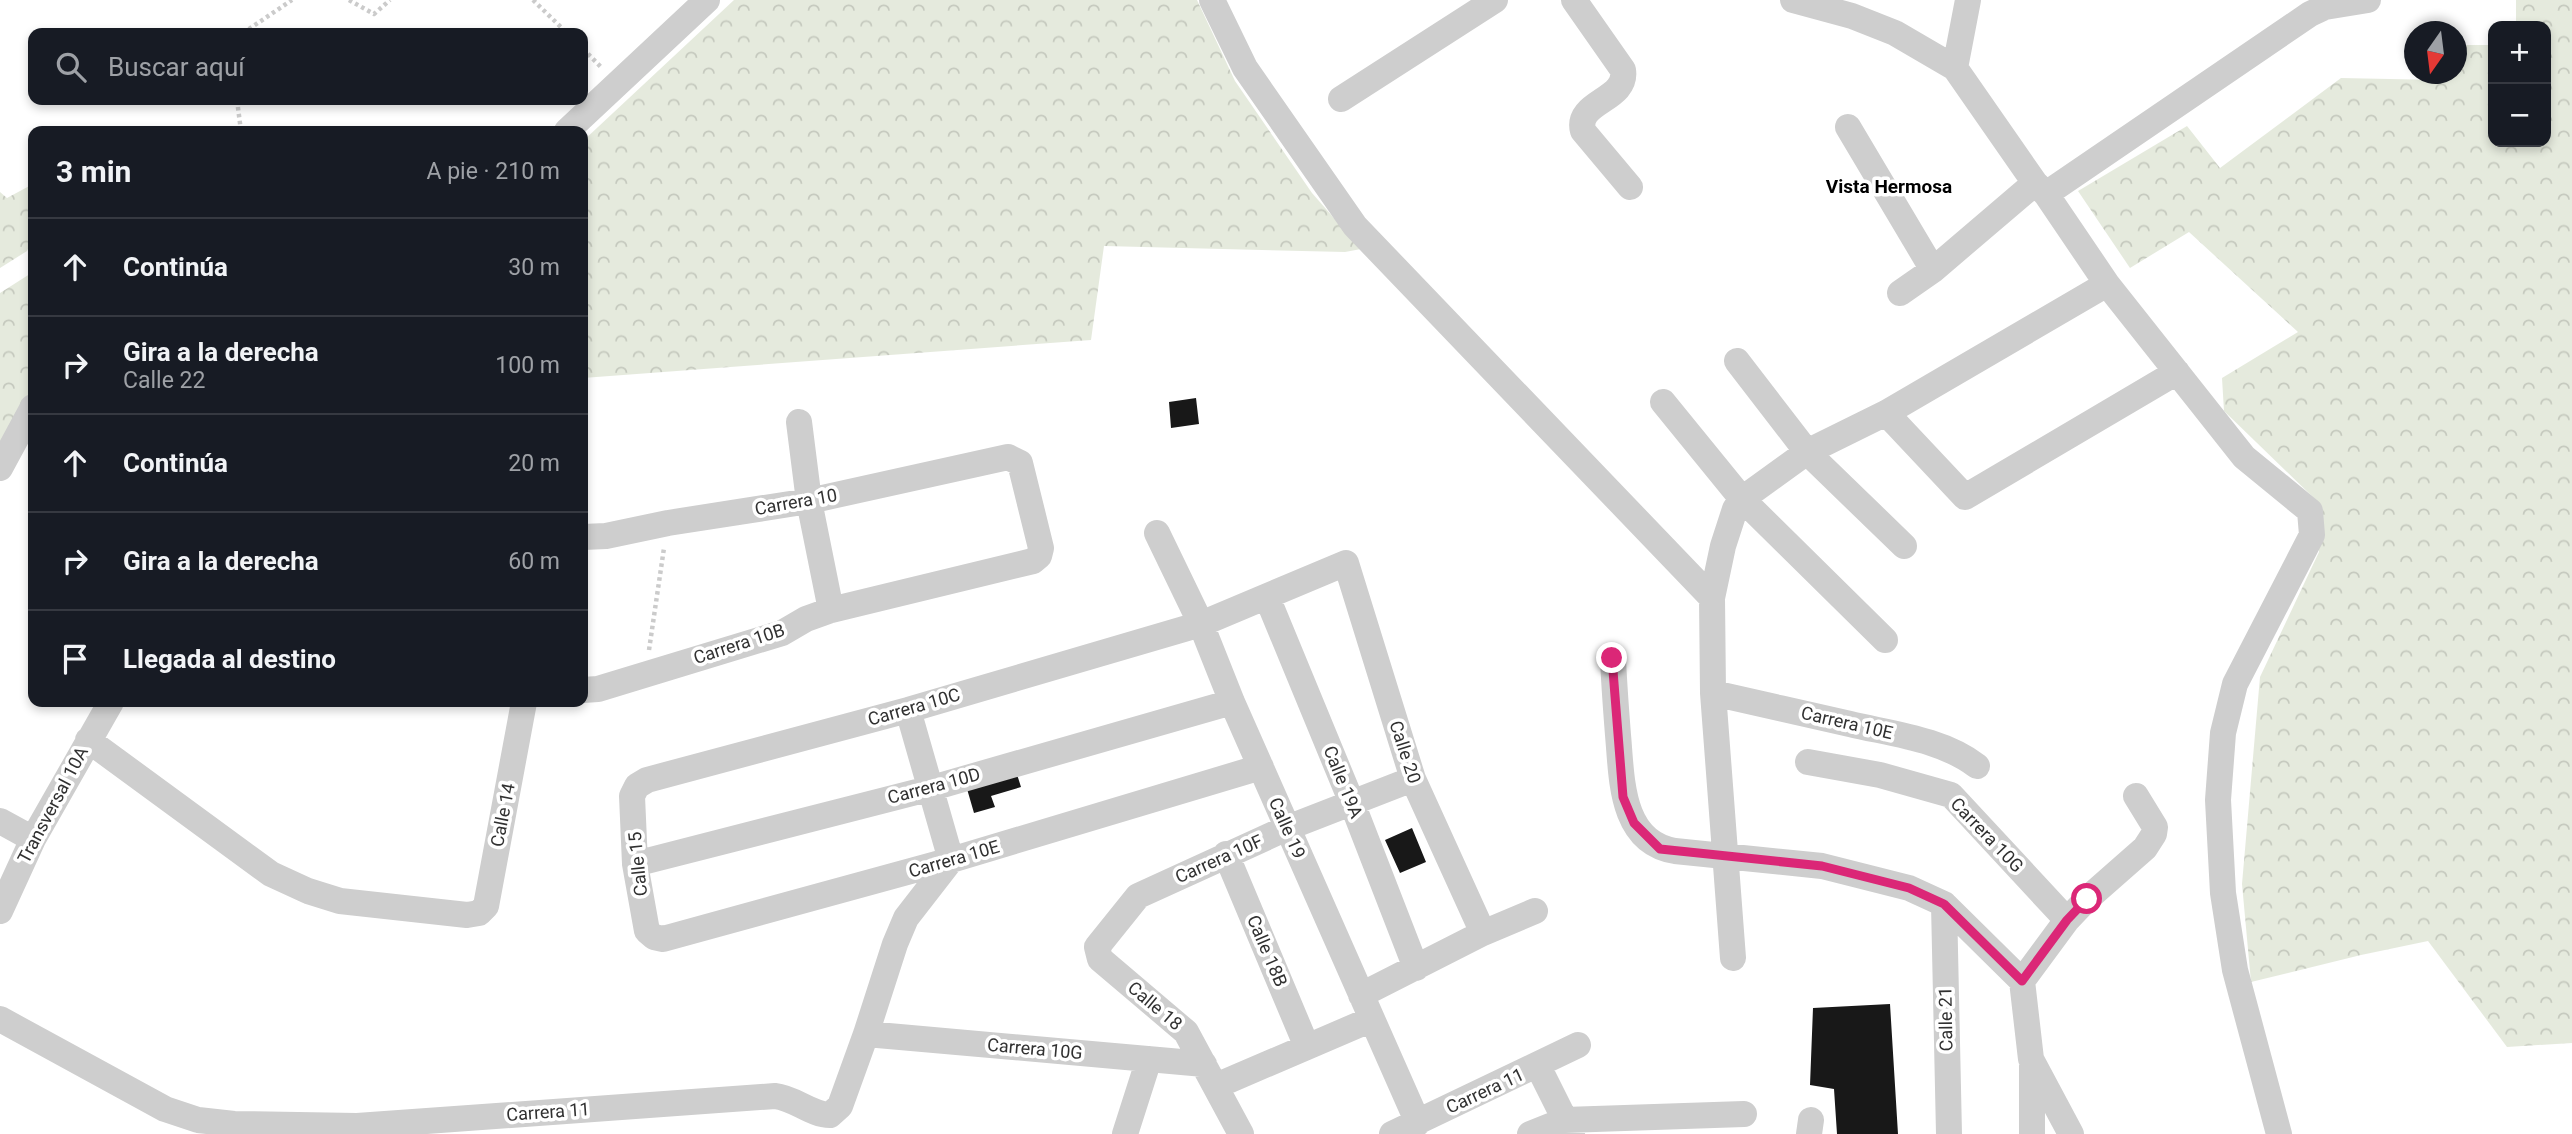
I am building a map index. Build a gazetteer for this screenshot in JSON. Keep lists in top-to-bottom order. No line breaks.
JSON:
{"streets":{"street":["Carrera 10","Carrera 10B","Carrera 10C","Carrera 10E","Calle 20","Calle 19A","Carrera 10D","Transversal 10A","Calle 14","Calle 19","Carrera 10G","Carrera 10F","Calle 15","Calle 18B","Calle 18","Calle 21","Carrera 11"]},"crossings":[["Carrera 10","Carrera 10B"],["Carrera 10C","Calle 20"],["Carrera 10C","Calle 19A"],["Carrera 10C","Calle 19"],["Carrera 10C","Calle 15"],["Carrera 10E","Calle 19"],["Carrera 10E","Calle 15"],["Carrera 10E","Carrera 11"],["Calle 20","Carrera 10F"],["Calle 19A","Carrera 10F"],["Carrera 10D","Calle 19"],["Carrera 10D","Calle 15"],["Transversal 10A","Calle 14"],["Calle 19","Carrera 10F"],["Calle 19","Carrera 11"],["Carrera 10G","Calle 18"],["Carrera 10G","Carrera 11"],["Carrera 10F","Calle 18B"],["Carrera 10F","Calle 18"]],"districts":["Vista Hermosa"],"north":"bottom","page":{"map_buttons":["+","−"],"search":"Buscar aquí","heading":["3 min","A pie · 210 m"],"list":[["Continúa","30 m"],["Gira a la derecha","Calle 22","100 m"],["Continúa","20 m"],["Gira a la derecha","60 m"],"Llegada al destino"]}}
